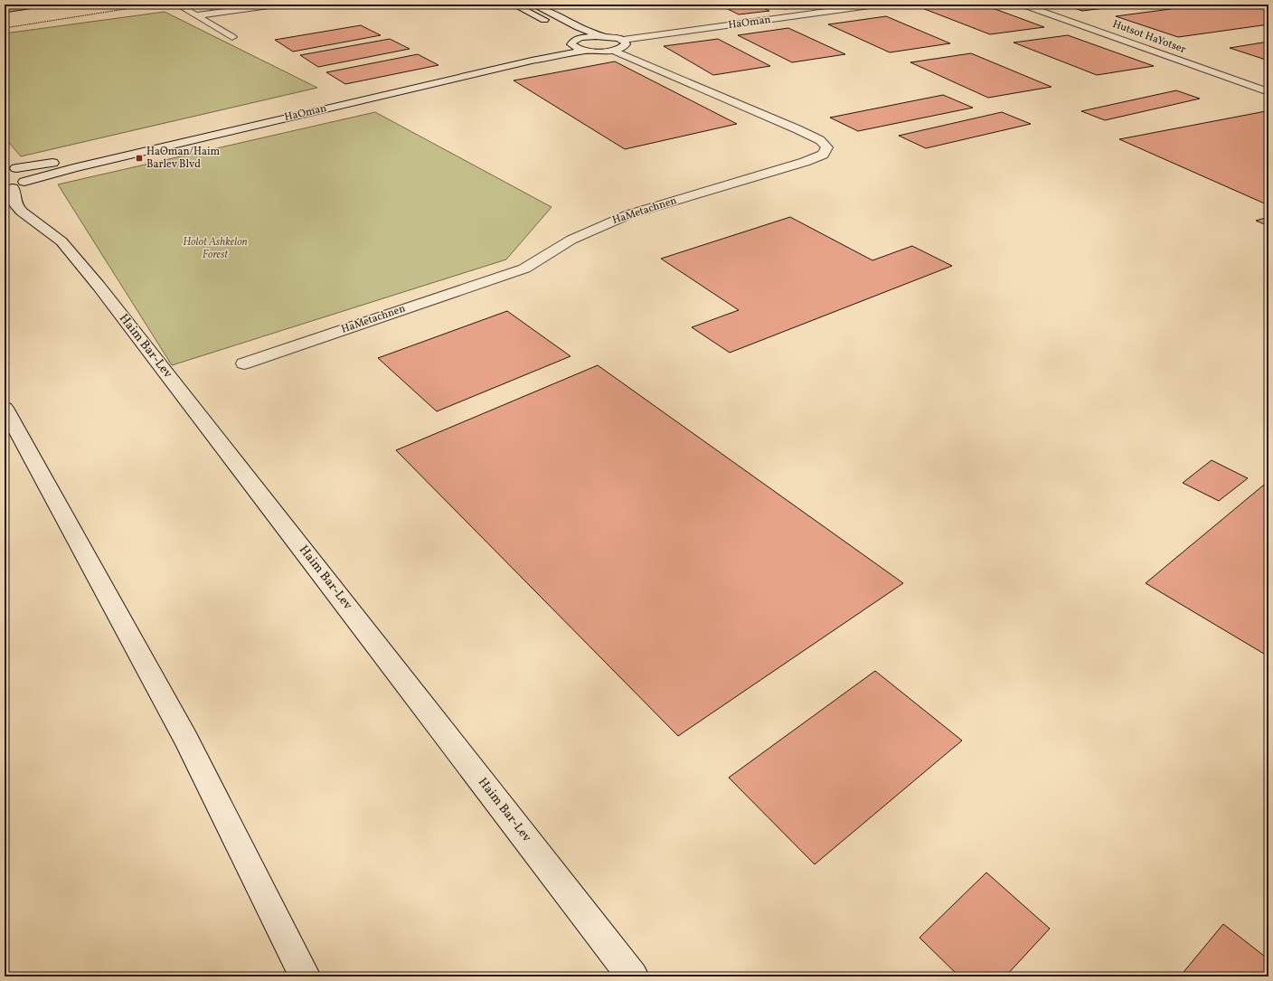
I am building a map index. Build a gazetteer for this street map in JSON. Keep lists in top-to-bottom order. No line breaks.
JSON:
{"streets":{"street":["HaOman","Hutsot HaYotser","HaMetachnen","Haim Bar-Lev"]},"crossings":[["HaOman","Haim Bar-Lev"]],"parks":["Holot Ashkelon Forest"],"places":{"transit":["HaOman/Haim Barlev Blvd"]}}
